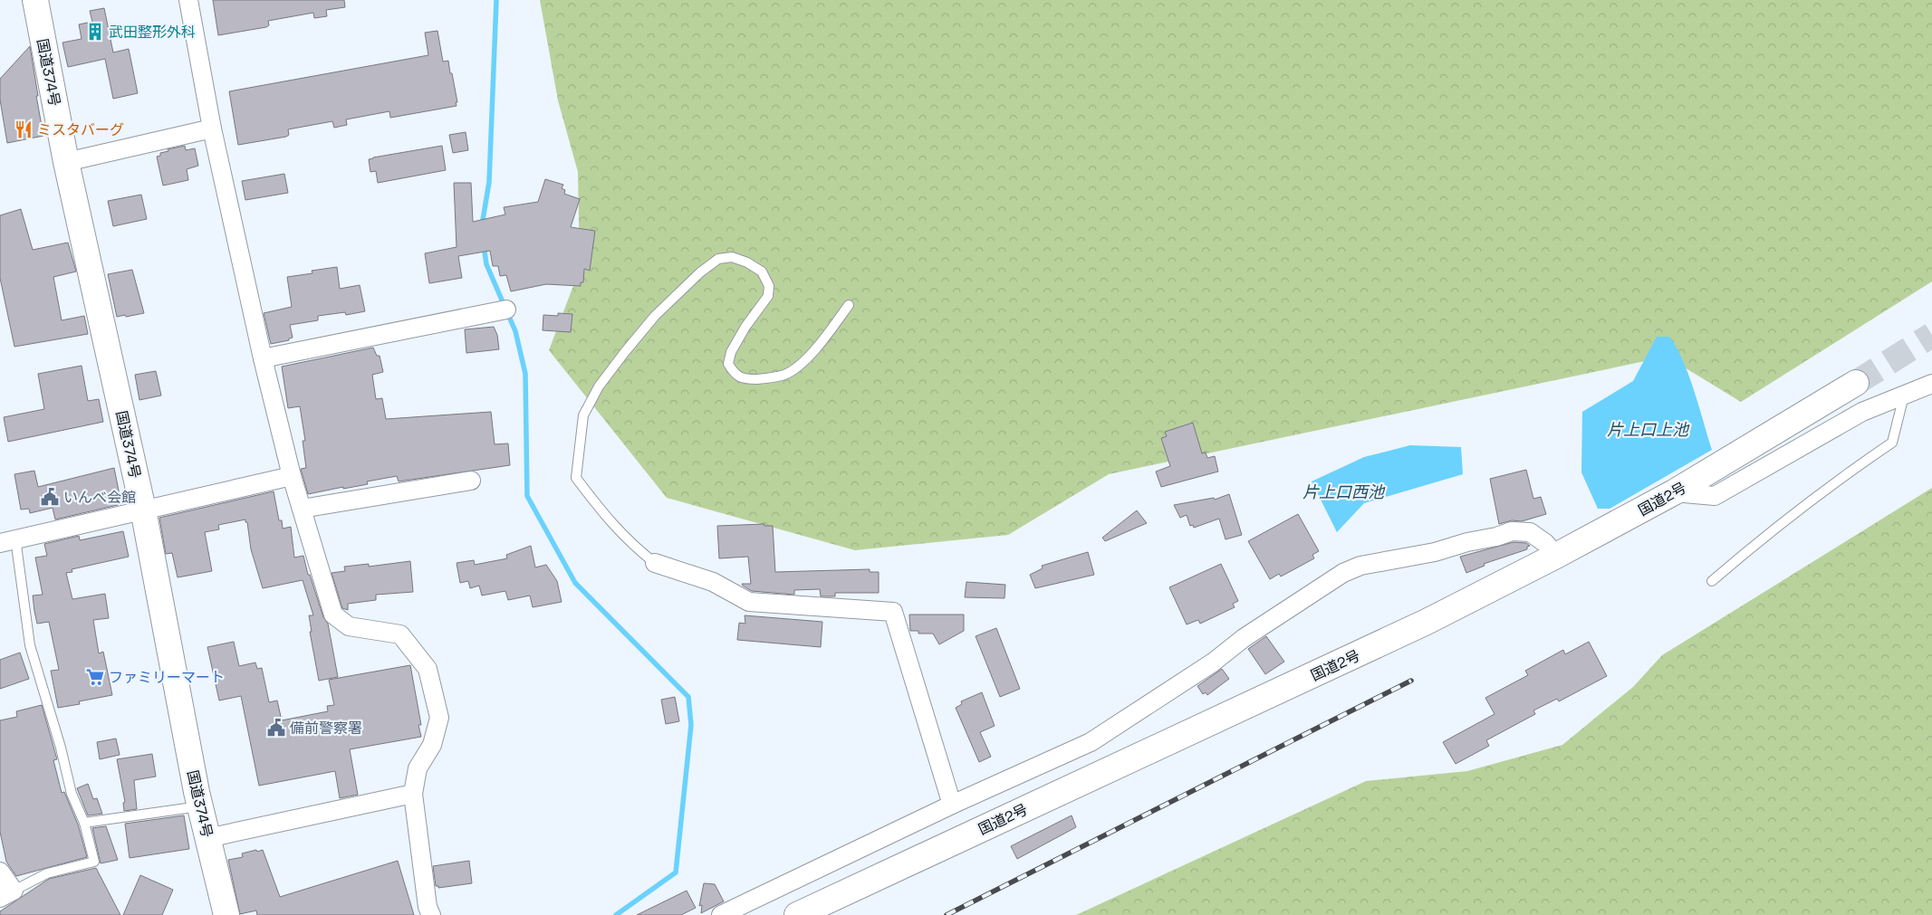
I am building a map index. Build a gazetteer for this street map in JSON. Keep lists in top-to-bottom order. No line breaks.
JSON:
{"streets":{"highway":["国道374号","国道2号"]},"water":["片上口上池","片上口西池"],"places":{"building":["武田整形外科"],"restaurant":["ミスタバーグ"],"public building":["いんべ会館","備前警察署"],"supermarket":["ファミリーマート"]}}
